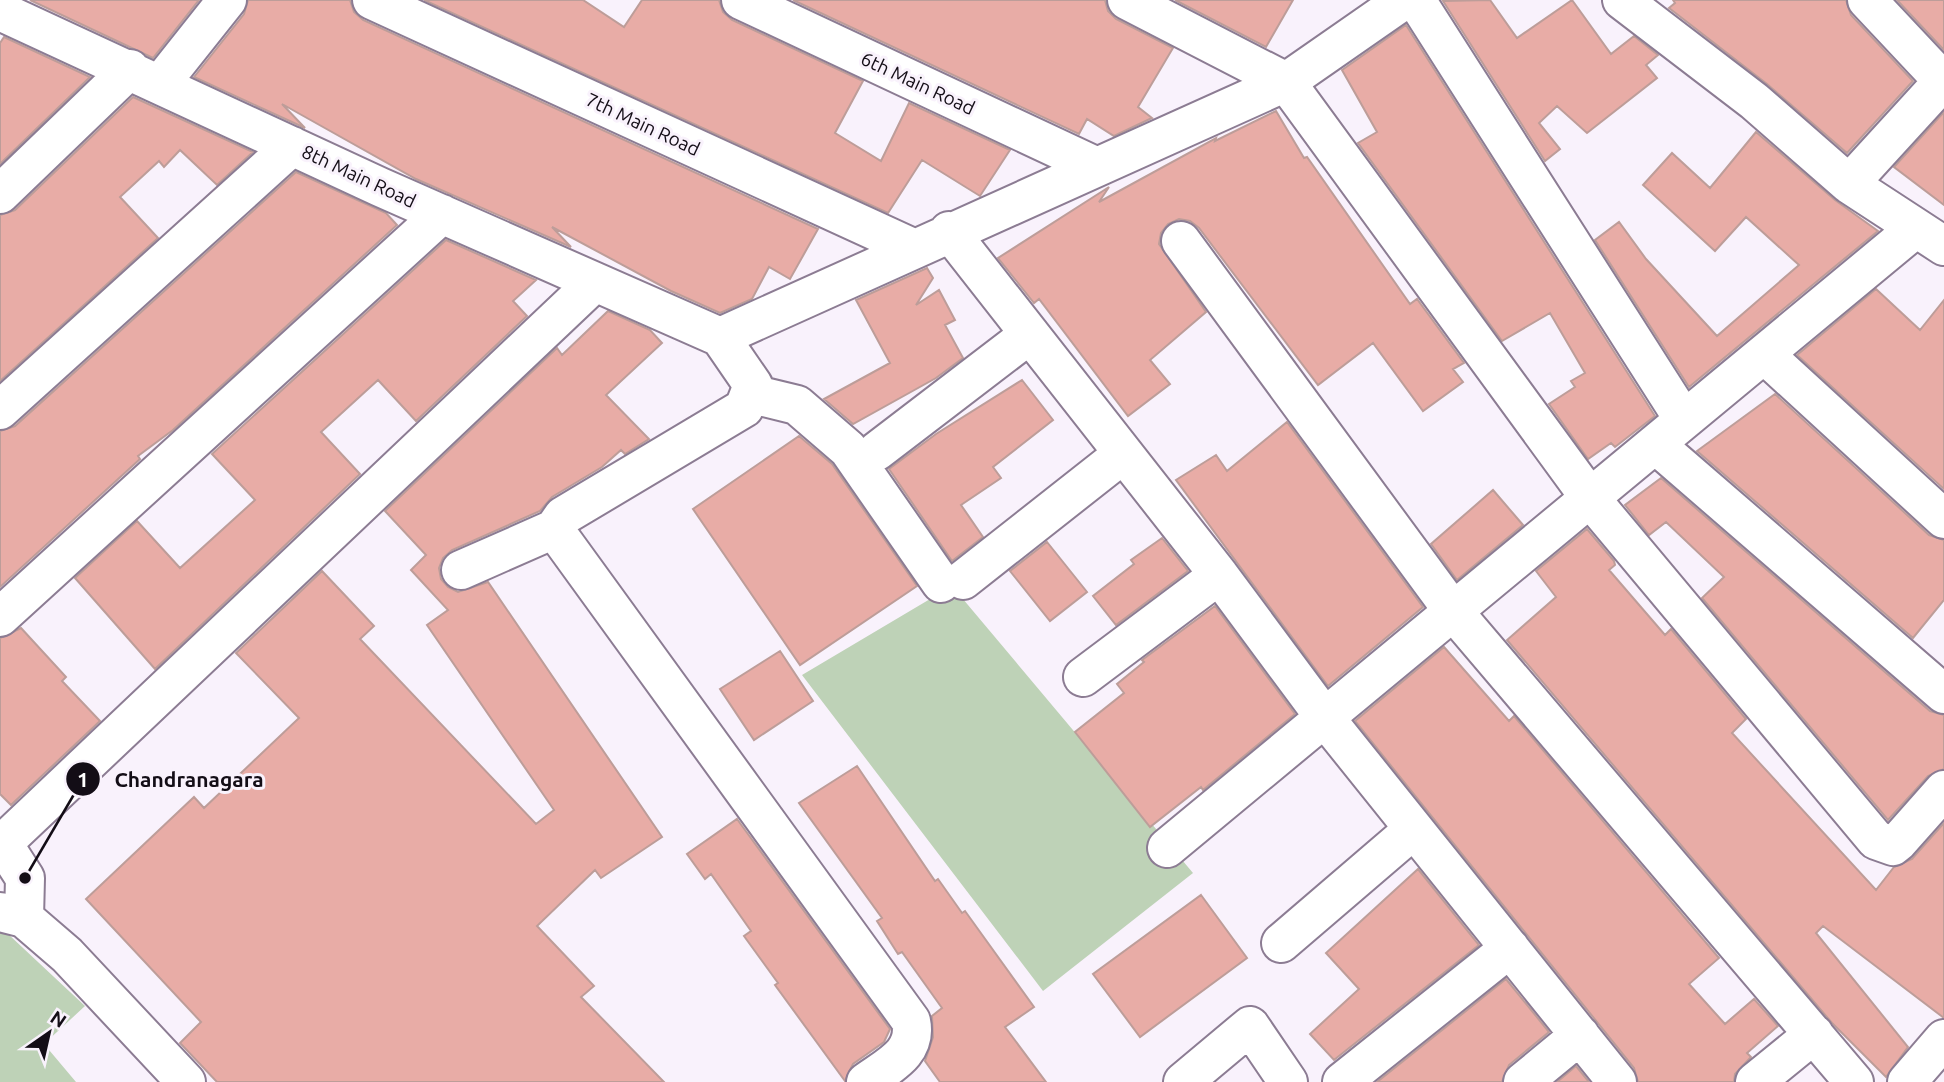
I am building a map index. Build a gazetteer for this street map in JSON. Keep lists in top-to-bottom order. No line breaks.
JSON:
{"streets":{"street":["6th Main Road","7th Main Road","8th Main Road"]},"places":["Chandranagara"],"north":"top right"}
